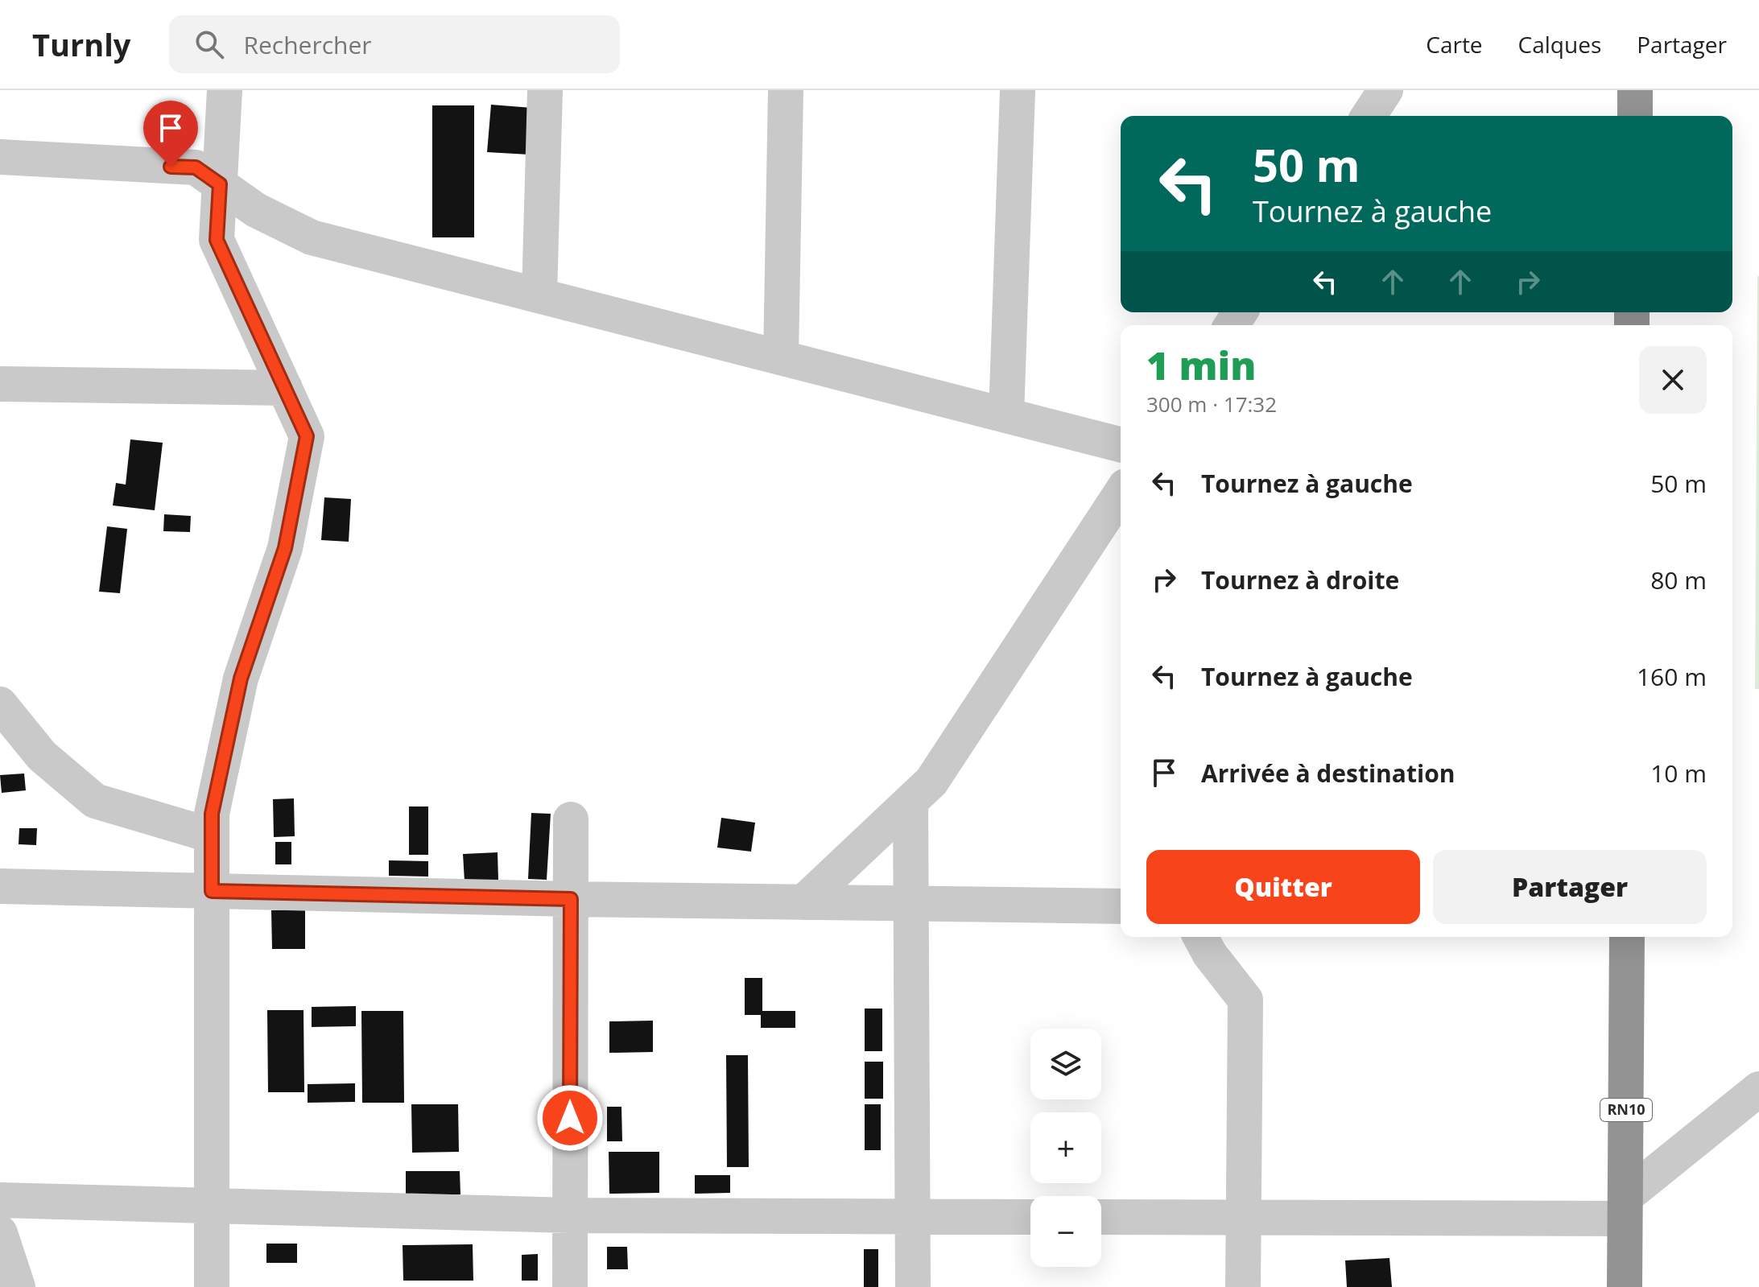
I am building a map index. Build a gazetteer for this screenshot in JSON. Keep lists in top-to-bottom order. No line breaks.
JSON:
{"streets":{"highway":["RN10"]},"page":{"header":"Turnly","search":"Rechercher","nav":["Carte","Calques","Partager"],"turn":["50 m","Tournez à gauche"],"heading":["1 min","300 m · 17:32"],"list":[{"name":"Tournez à gauche","value":"50 m"},{"name":"Tournez à droite","value":"80 m"},{"name":"Tournez à gauche","value":"160 m"},{"name":"Arrivée à destination","value":"10 m"}],"buttons":["Quitter","Partager"],"map_buttons":["+","−"]}}
